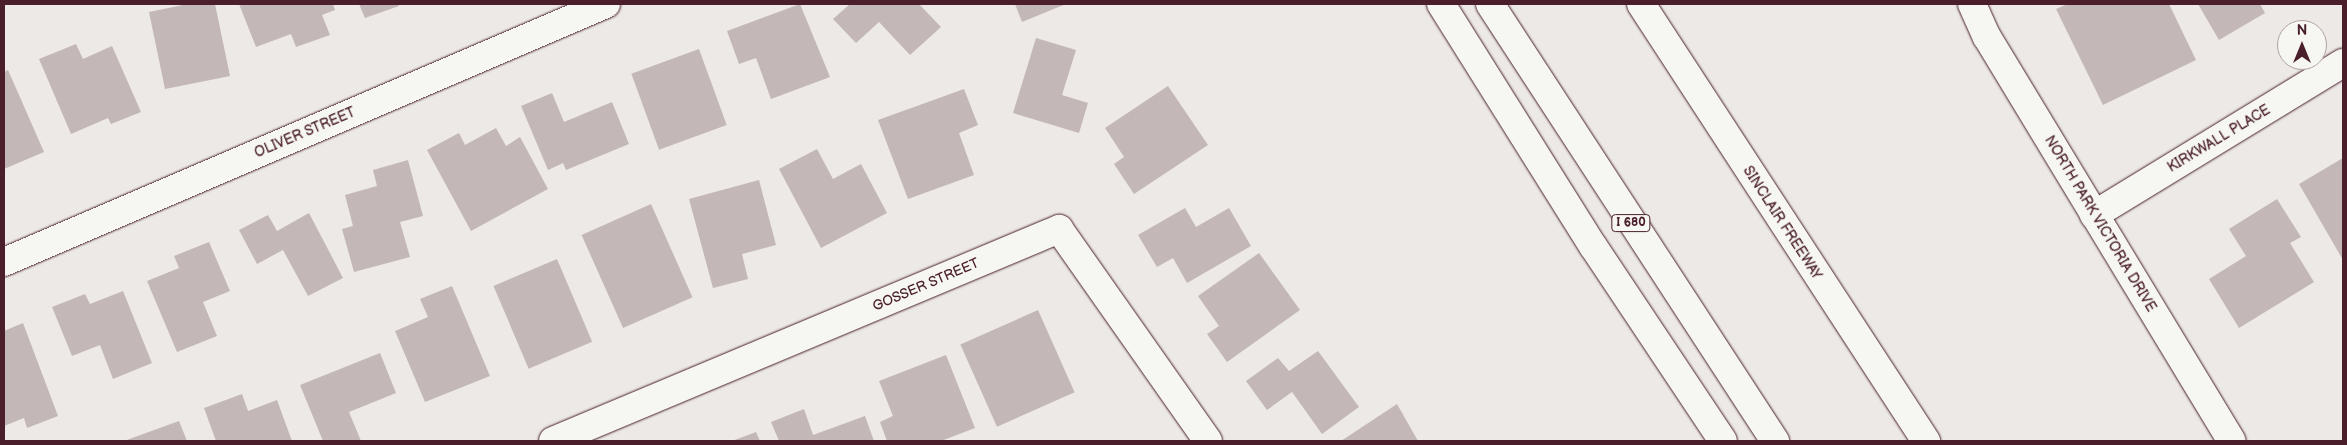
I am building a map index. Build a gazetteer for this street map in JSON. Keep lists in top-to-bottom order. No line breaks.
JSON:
{"streets":{"main road":["OLIVER STREET","KIRKWALL PLACE","I 680","SINCLAIR FREEWAY","NORTH PARK VICTORIA DRIVE","GOSSER STREET"]},"crossings":[["KIRKWALL PLACE","NORTH PARK VICTORIA DRIVE"]],"north":"top"}
